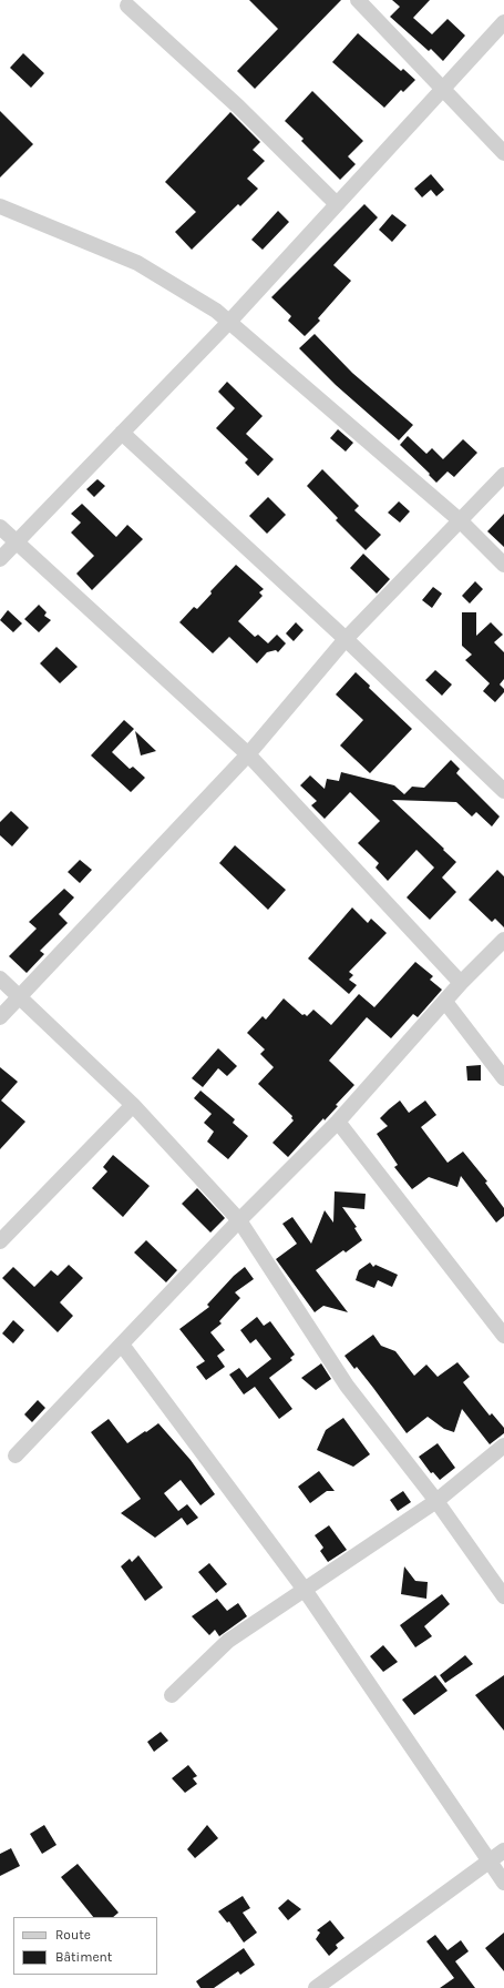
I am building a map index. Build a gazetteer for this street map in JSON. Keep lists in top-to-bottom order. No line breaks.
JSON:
{"legend":["Route","Bâtiment"]}
